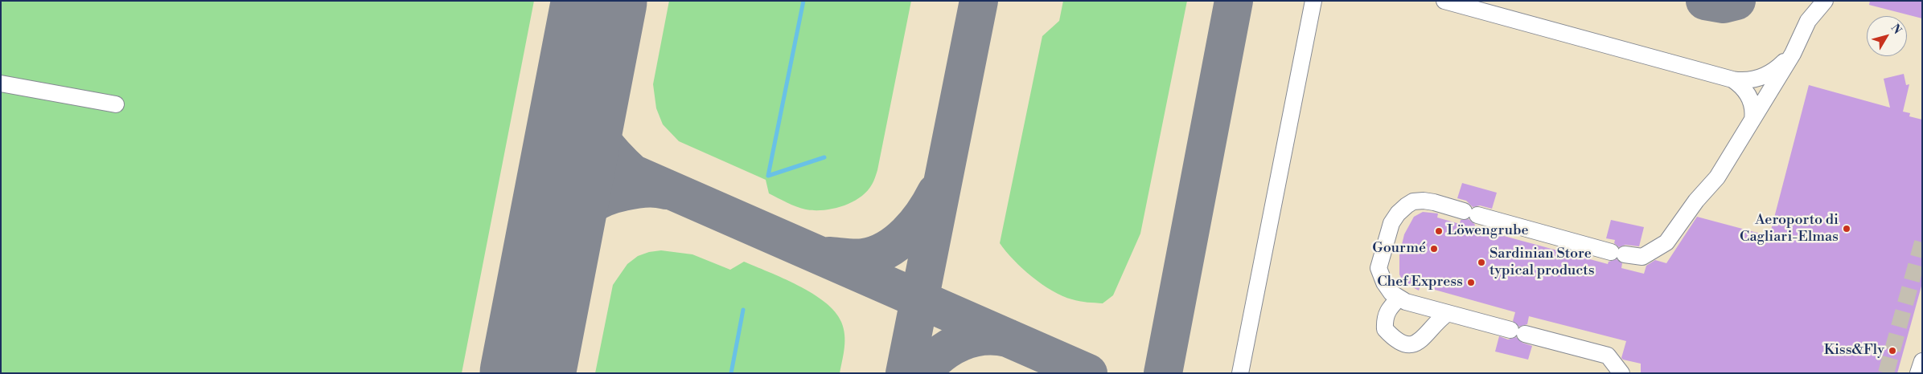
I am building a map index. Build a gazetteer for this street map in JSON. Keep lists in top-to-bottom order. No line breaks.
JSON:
{"places":["Aeroporto di Cagliari-Elmas","Löwengrube","Gourmé","Sardinian Store typical products","Chef Express","Kiss&Fly"],"north":"top right"}
